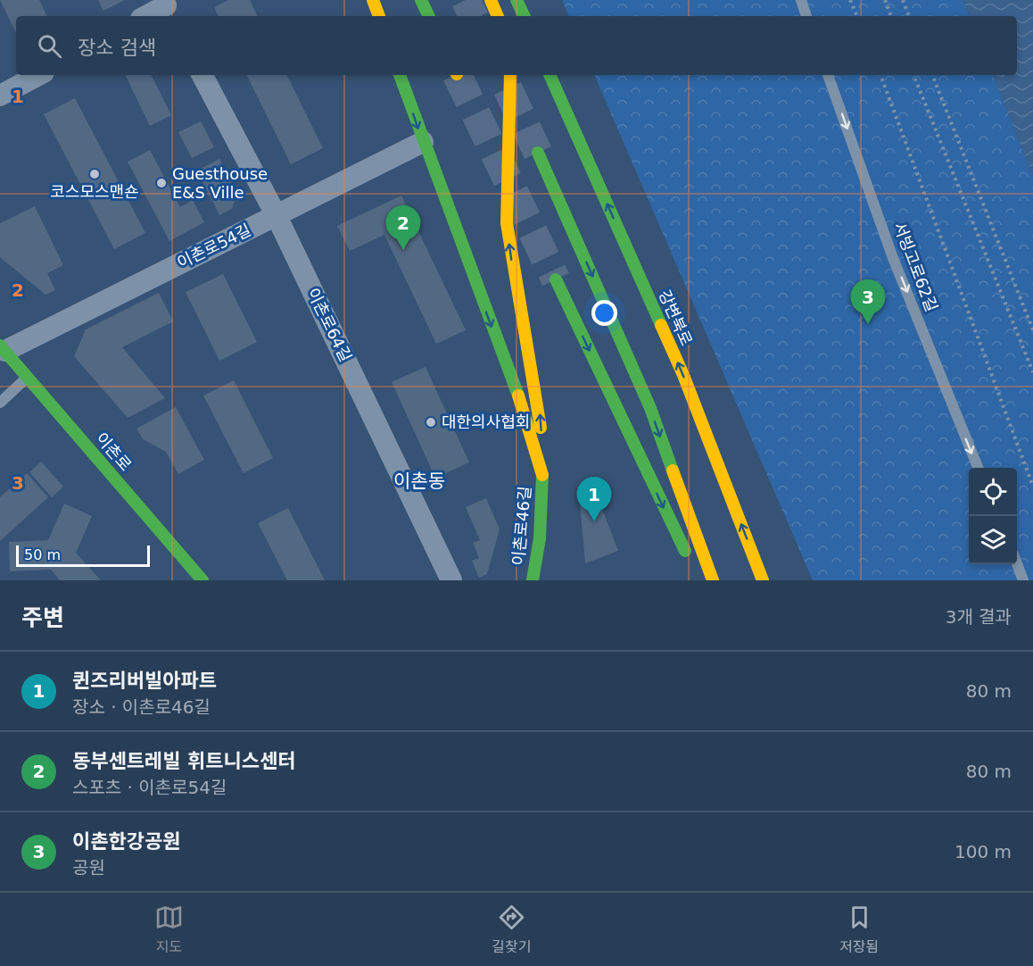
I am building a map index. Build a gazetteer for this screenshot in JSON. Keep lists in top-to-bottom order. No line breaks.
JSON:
{"streets":{"main road":["강변북로","이촌로","이촌로46길"],"street":["이촌로54길","이촌로64길"],"lane":["서빙고로62길"]},"crossings":[["이촌로54길","이촌로64길"],["이촌로54길","이촌로"]],"one_way":["서빙고로62길"],"districts":["이촌동"],"places":["코스모스맨숀","Guesthouse E&S Ville","대한의사협회"],"scale_bar":"50 m","page":{"search":"장소 검색","pins":["2","3","1"],"scale":"50 m","heading":["주변","3개 결과"],"list":[{"mark":"1","name":"퀸즈리버빌아파트","note":"장소 · 이촌로46길","value":"80 m"},{"mark":"2","name":"동부센트레빌 휘트니스센터","note":"스포츠 · 이촌로54길","value":"80 m"},{"mark":"3","name":"이촌한강공원","note":"공원","value":"100 m"}],"nav":["지도","길찾기","저장됨"]},"grid":{"rows":["1","2","3"]}}
